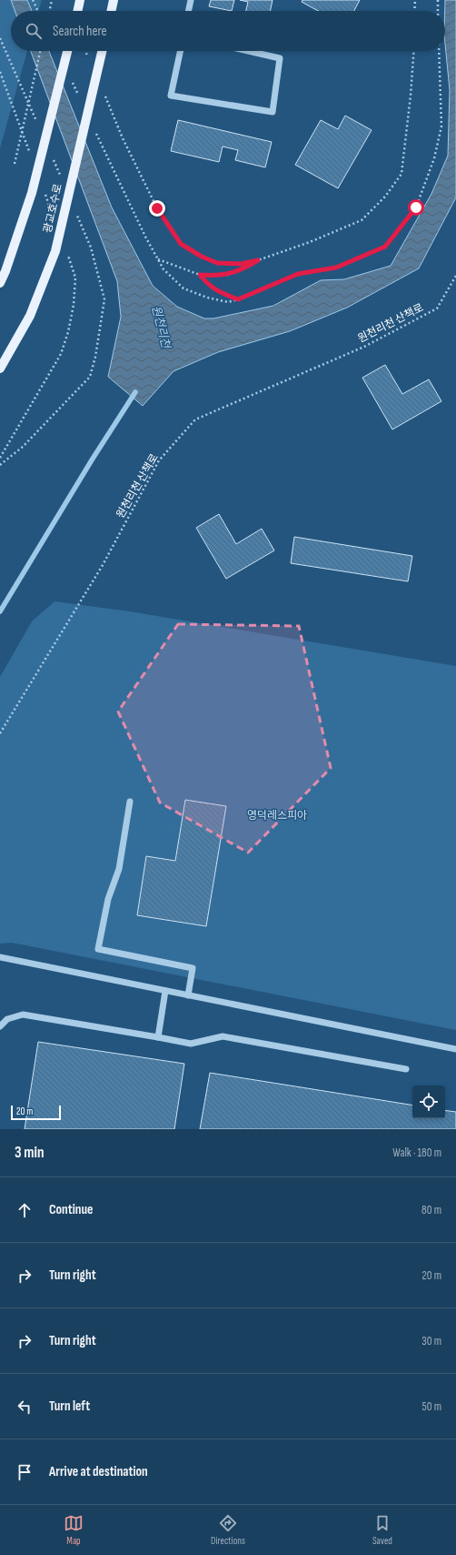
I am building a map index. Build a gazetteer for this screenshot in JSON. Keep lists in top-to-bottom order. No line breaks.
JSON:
{"streets":{"main road":["광교호수로"],"path":["원천리천 산책로"]},"water":["원천리천"],"parks":["영덕레스피아"],"scale_bar":"20 m","page":{"search":"Search here","scale":"20 m","heading":["3 min","Walk · 180 m"],"list":[["Continue","80 m"],["Turn right","20 m"],["Turn right","30 m"],["Turn left","50 m"],"Arrive at destination"],"nav":["Map","Directions","Saved"]}}
